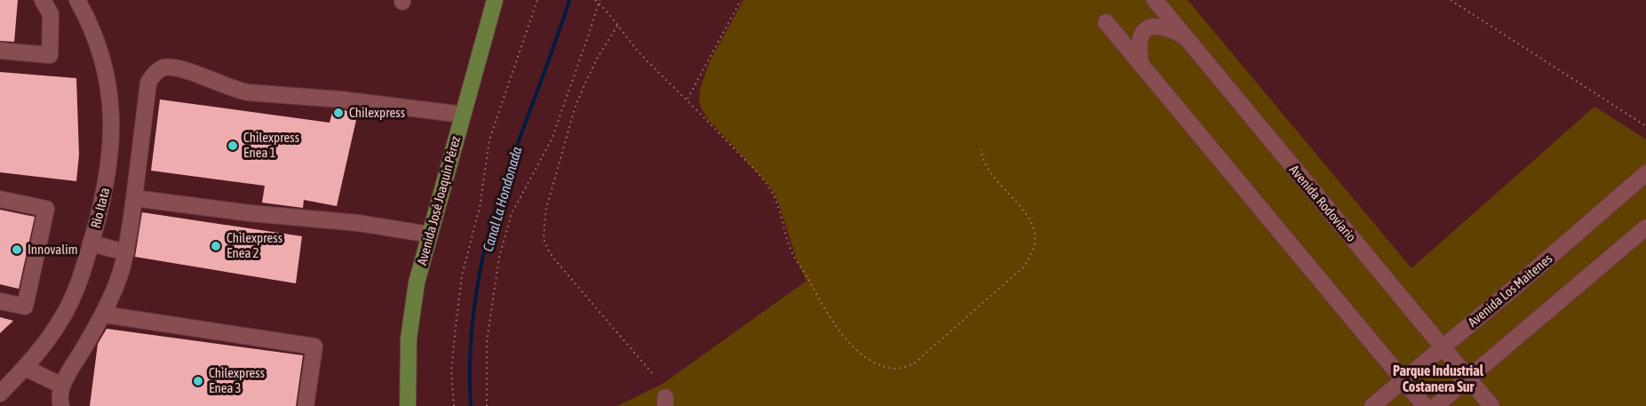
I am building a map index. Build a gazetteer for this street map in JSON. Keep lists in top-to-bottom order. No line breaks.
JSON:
{"streets":{"main road":["Avenida José Joaquín Pérez"],"street":["Avenida Rodoviario","Río Itata","Avenida Los Maitenes"]},"crossings":[["Avenida Rodoviario","Avenida Los Maitenes"]],"districts":["Parque Industrial Costanera Sur"],"water":["Canal La Hondonada"],"places":["Chilexpress","Chilexpress Enea 1","Chilexpress Enea 2","Innovalim","Chilexpress Enea 3"]}
